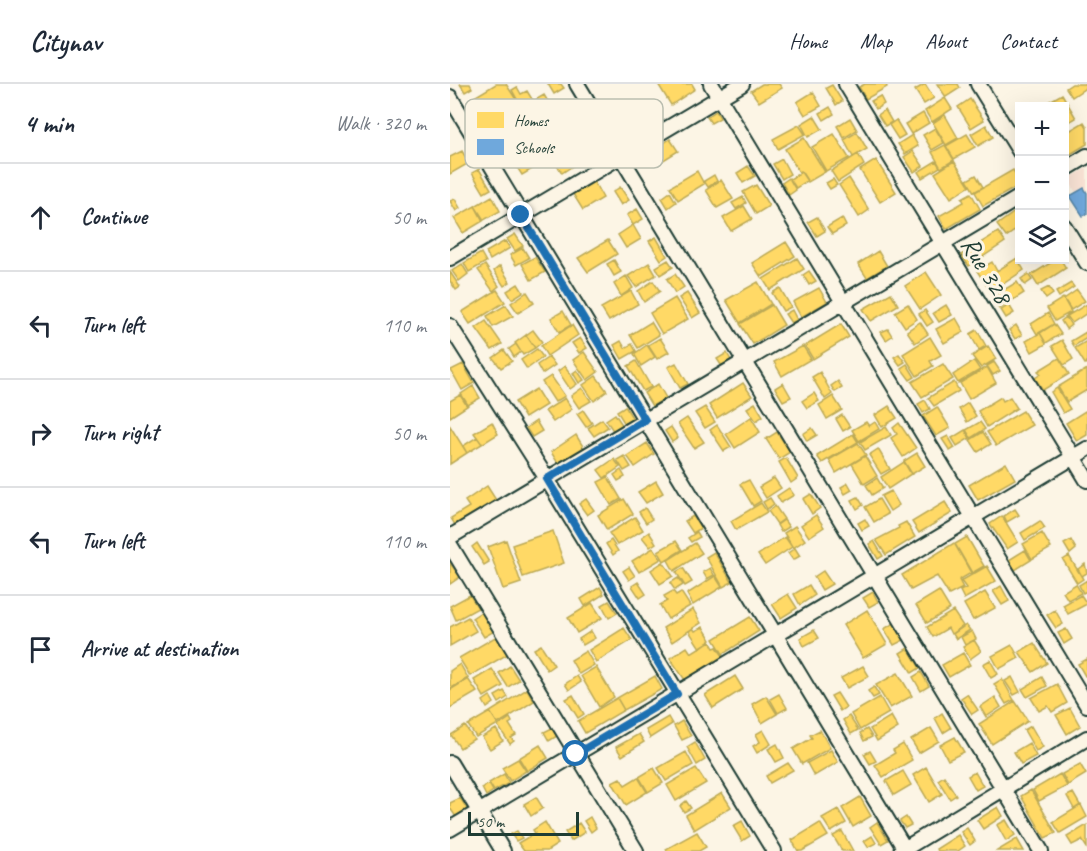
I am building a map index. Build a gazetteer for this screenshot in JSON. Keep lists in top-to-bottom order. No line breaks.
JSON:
{"streets":{"street":["Rue 328"]},"legend":["Homes","Schools"],"scale_bar":"50 m","page":{"header":"Citynav","nav":["Home","Map","About","Contact"],"heading":["4 min","Walk · 320 m"],"map_buttons":["+","−"],"list":[["Continue","50 m"],["Turn left","110 m"],["Turn right","50 m"],["Turn left","110 m"],"Arrive at destination"],"scale":"50 m"}}
